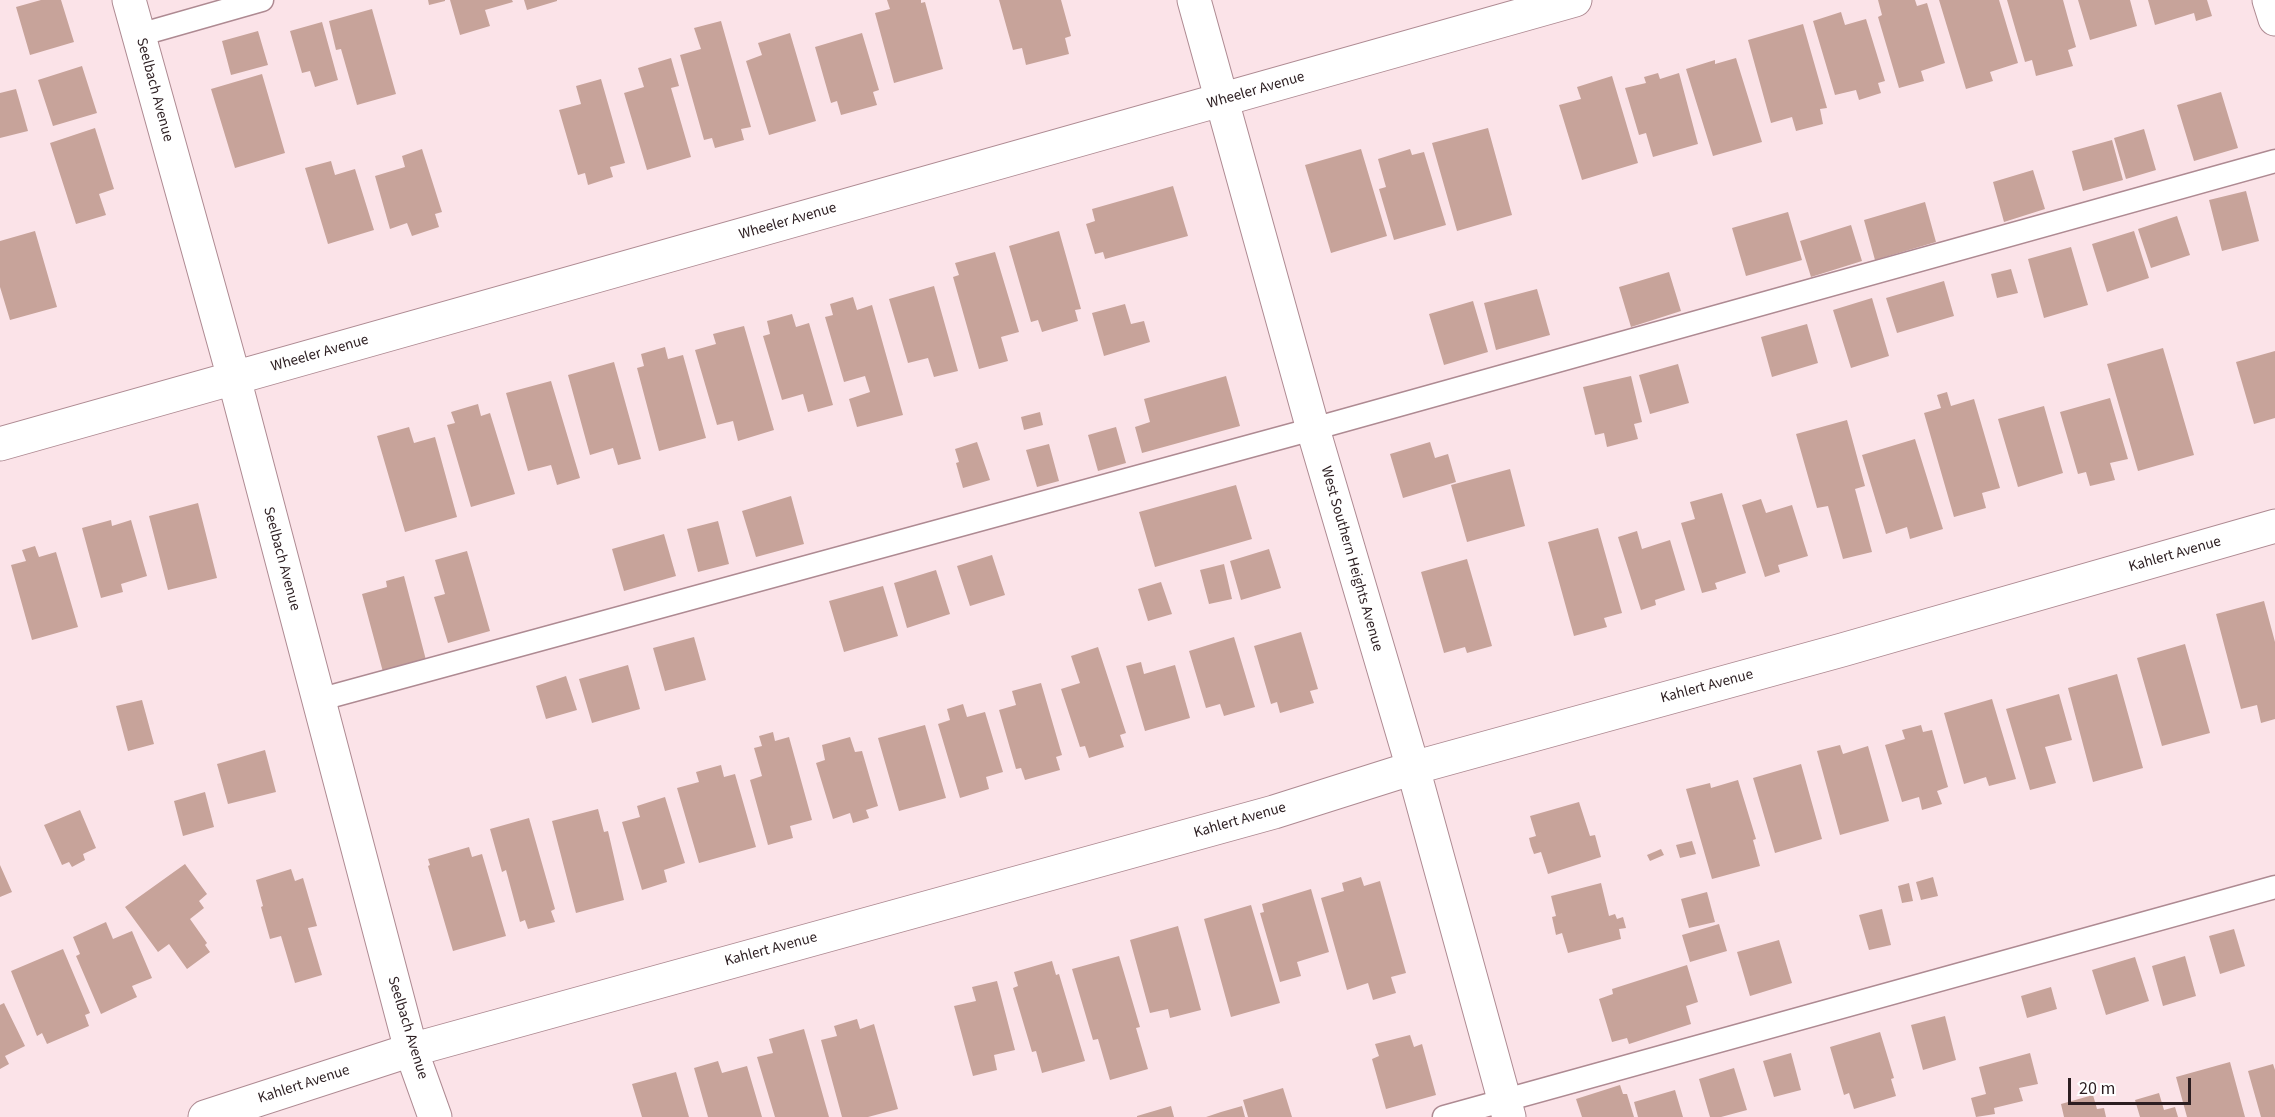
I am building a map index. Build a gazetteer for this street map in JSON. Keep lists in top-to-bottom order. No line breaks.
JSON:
{"streets":{"street":["Seelbach Avenue","Wheeler Avenue","Kahlert Avenue","West Southern Heights Avenue"]},"crossings":[["Seelbach Avenue","Wheeler Avenue"],["Seelbach Avenue","Kahlert Avenue"],["Wheeler Avenue","West Southern Heights Avenue"],["Kahlert Avenue","West Southern Heights Avenue"]],"scale_bar":"20 m"}
